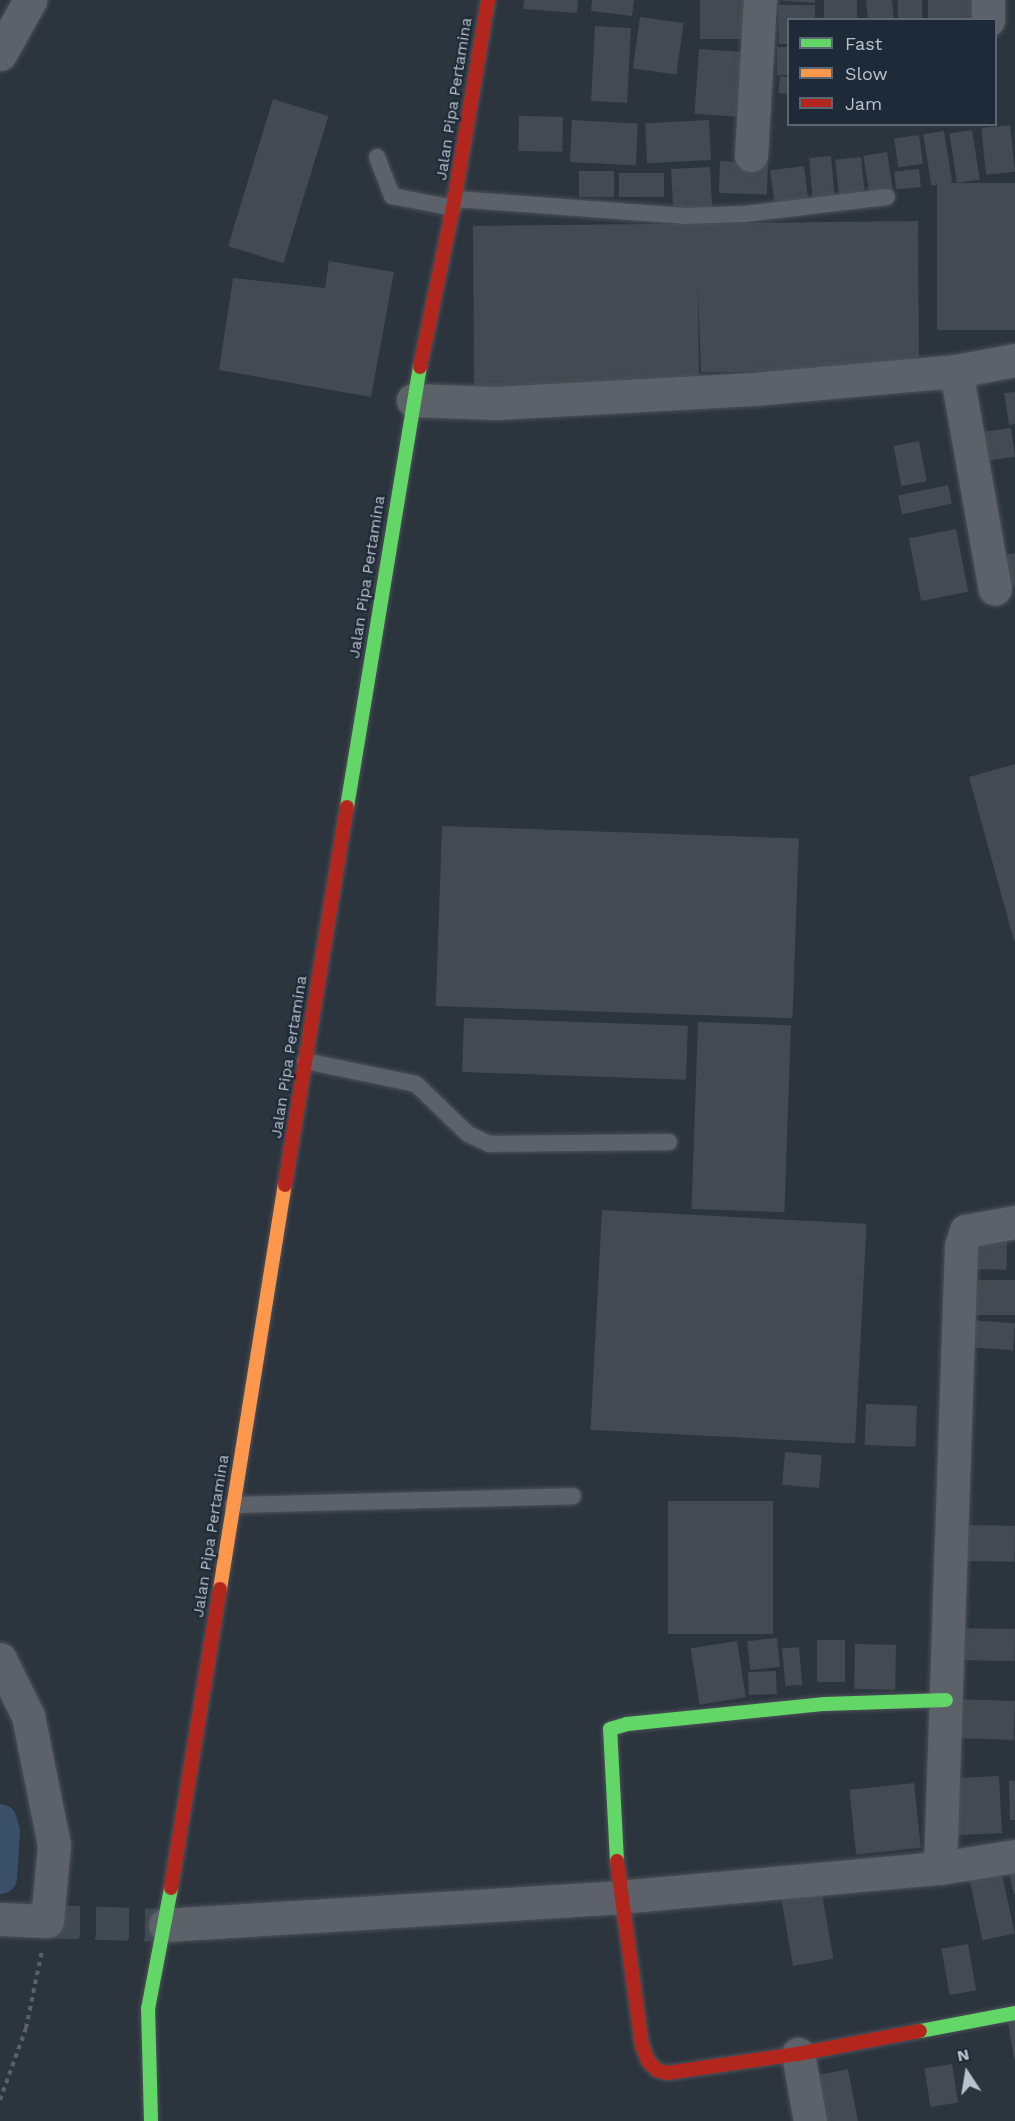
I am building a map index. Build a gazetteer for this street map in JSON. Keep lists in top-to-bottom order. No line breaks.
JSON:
{"streets":{"street":["Jalan Pipa Pertamina"]},"legend":["Fast","Slow","Jam"],"north":"top"}
